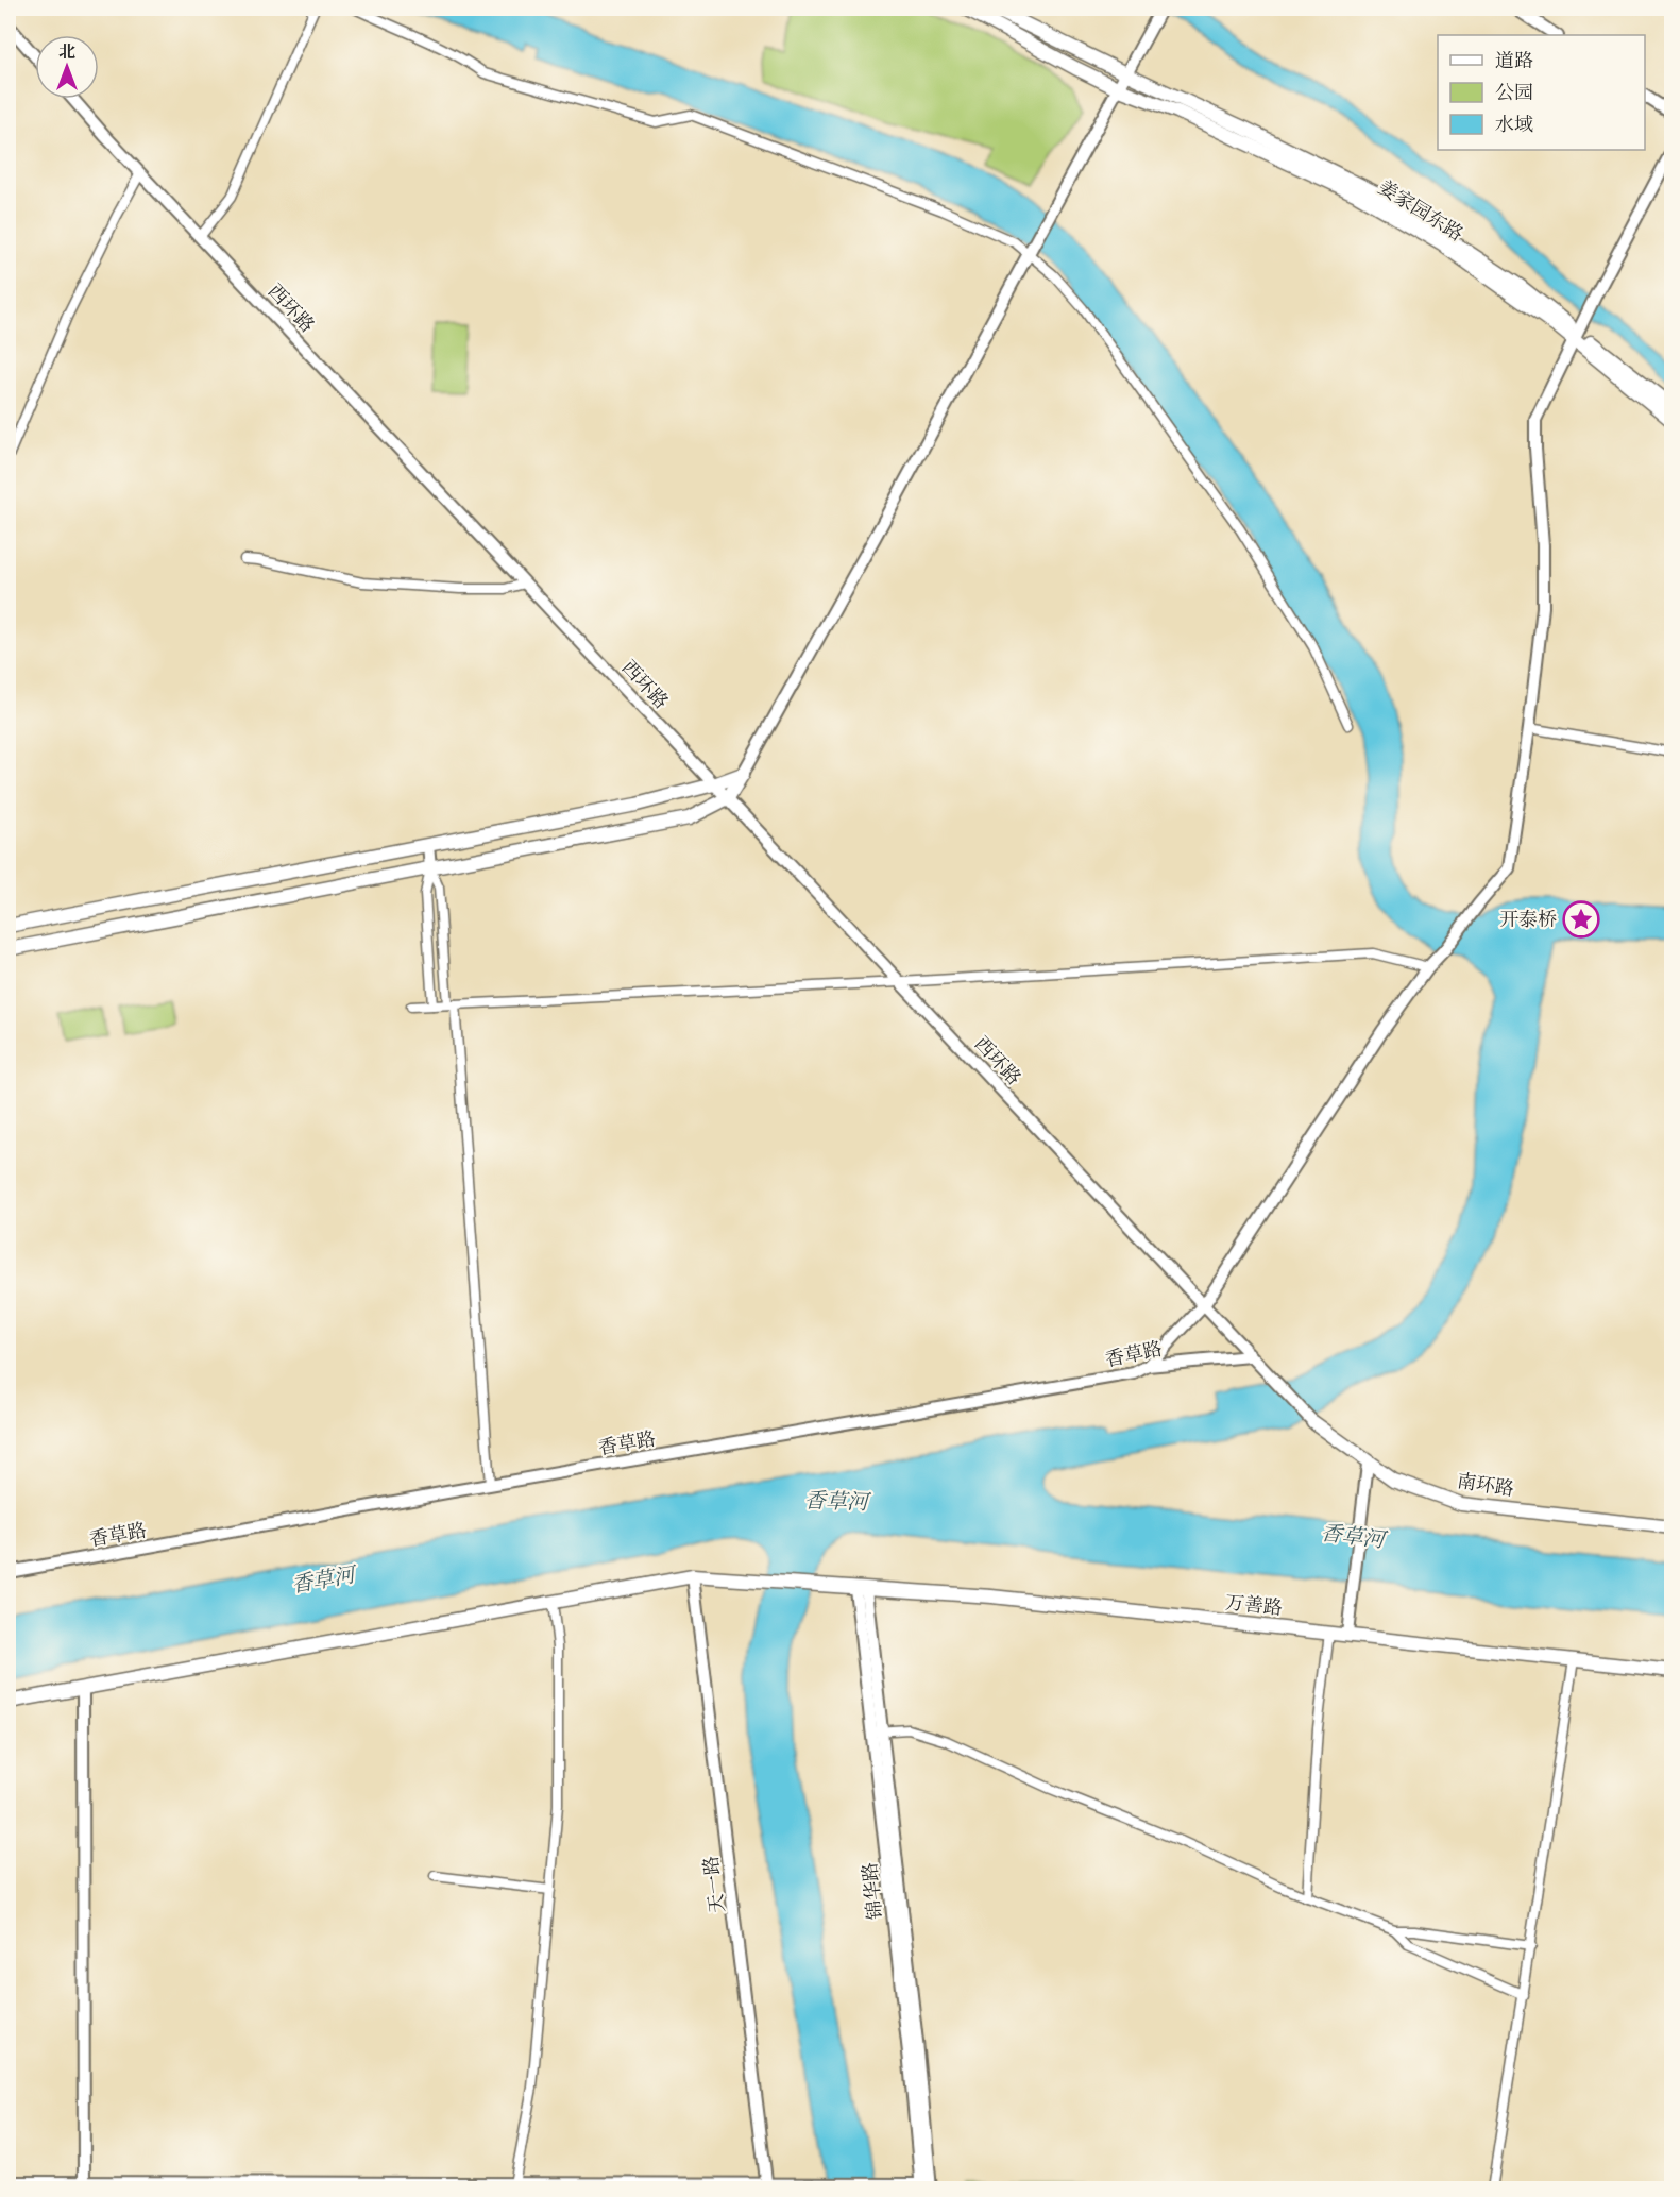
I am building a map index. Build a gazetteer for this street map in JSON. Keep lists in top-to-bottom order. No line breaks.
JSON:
{"streets":{"main road":["姜家园东路","南环路","万善路"],"street":["西环路","香草路","天一路","锦华路"]},"crossings":[["万善路","天一路"],["万善路","锦华路"]],"water":["香草河"],"places":{"place":["开泰桥"]},"legend":["道路","公园","水域"],"north":"top"}
